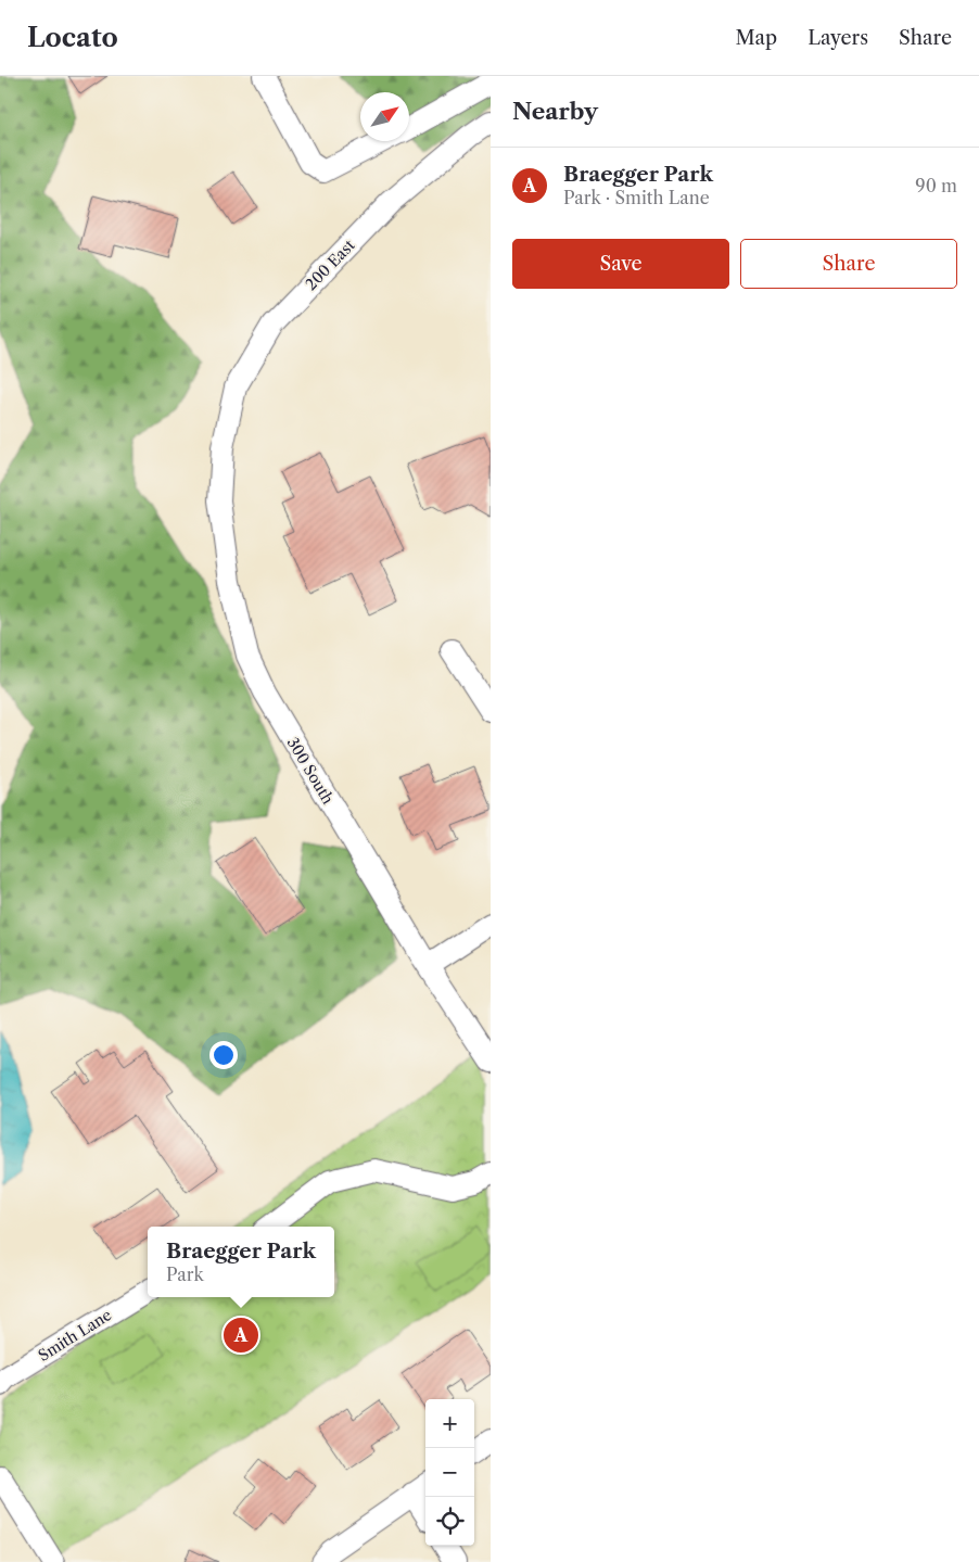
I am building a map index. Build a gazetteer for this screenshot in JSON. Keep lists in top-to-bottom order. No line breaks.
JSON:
{"streets":{"street":["200 East","300 South","Smith Lane"]},"crossings":[["200 East","300 South"]],"north":"top right","page":{"header":"Locato","nav":["Map","Layers","Share"],"heading":"Nearby","list":[{"mark":"A","name":"Braegger Park","note":"Park · Smith Lane","value":"90 m"}],"buttons":["Save","Share"],"popup":["Braegger Park","Park"],"pins":"A","map_buttons":["+","−"]}}
